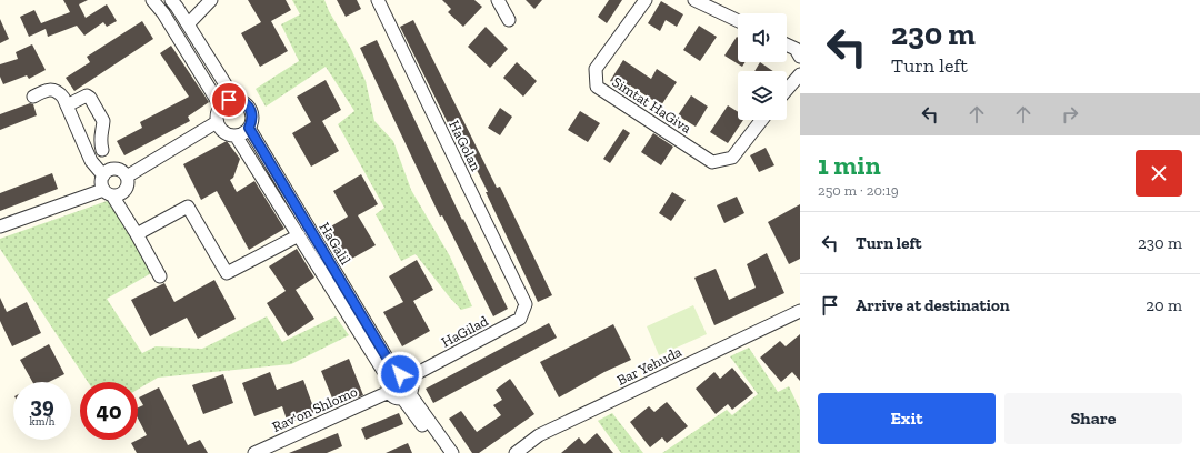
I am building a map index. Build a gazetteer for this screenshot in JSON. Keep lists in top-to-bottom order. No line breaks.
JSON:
{"streets":{"street":["Simtat HaGiva","HaGolan","HaGalil","HaGilad","Bar Yehuda","Rav'on Shlomo"]},"crossings":[["HaGolan","HaGilad"],["HaGalil","HaGilad"],["HaGalil","Rav'on Shlomo"],["HaGilad","Rav'on Shlomo"]],"page":{"turn":["230 m","Turn left"],"heading":["1 min","250 m · 20:19"],"list":[{"name":"Turn left","value":"230 m"},{"name":"Arrive at destination","value":"20 m"}],"speed":"39 km/h","limit":"40","buttons":["Exit","Share"]}}
